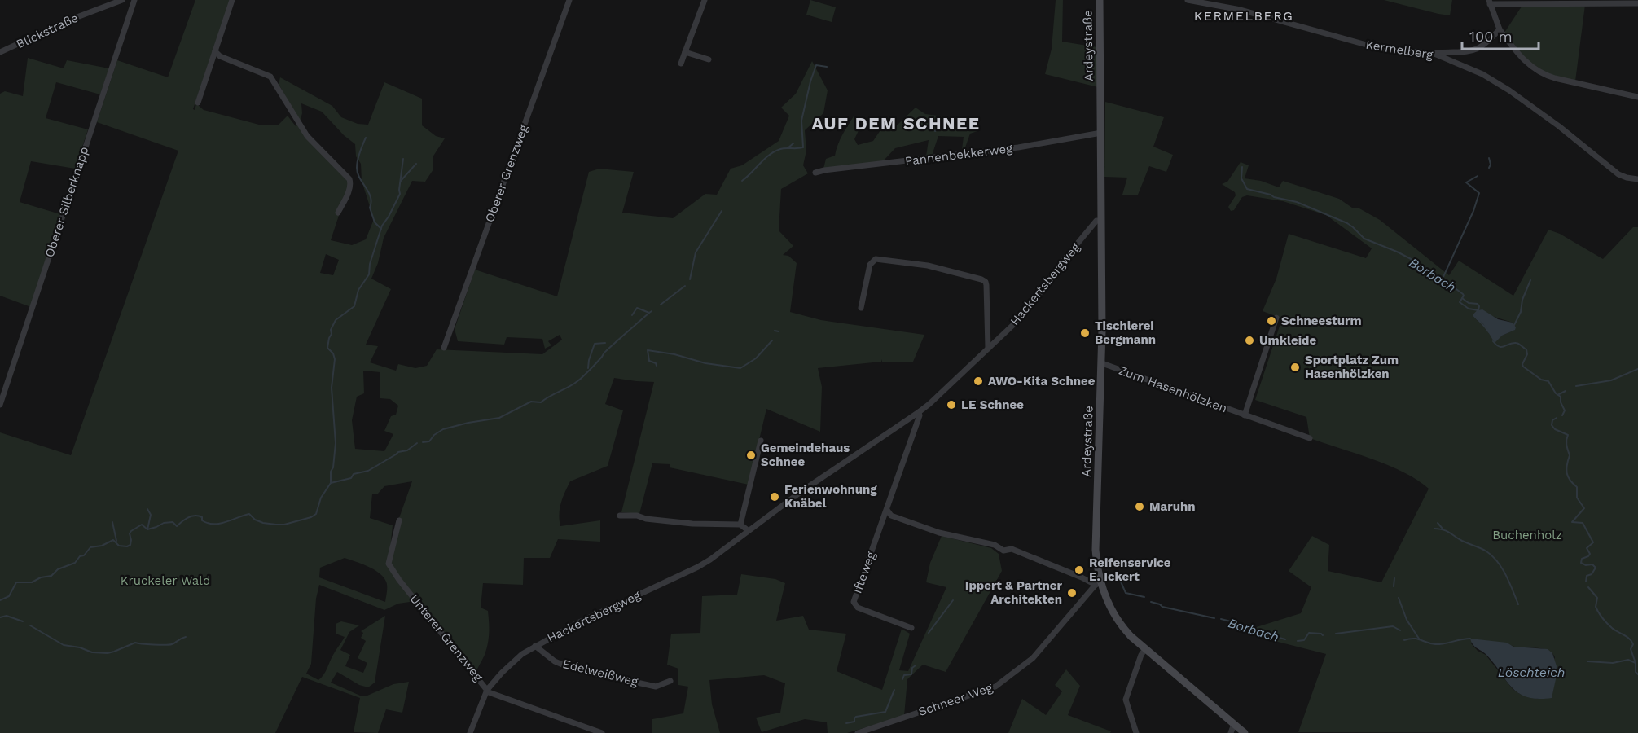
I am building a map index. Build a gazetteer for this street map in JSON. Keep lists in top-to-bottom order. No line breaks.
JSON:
{"streets":{"main road":["Ardeystraße"],"street":["Blickstraße","Kermelberg","Pannenbekkerweg","Oberer Grenzweg","Oberer Silberknapp","Hackertsbergweg","Zum Hasenhölzken","Ifteweg","Unterer Grenzweg","Edelweißweg","Schneer Weg"]},"crossings":[["Ardeystraße","Pannenbekkerweg"],["Ardeystraße","Hackertsbergweg"],["Ardeystraße","Zum Hasenhölzken"],["Ardeystraße","Schneer Weg"],["Hackertsbergweg","Unterer Grenzweg"],["Hackertsbergweg","Edelweißweg"]],"districts":["KERMELBERG","AUF DEM SCHNEE"],"water":["Borbach","Löschteich"],"parks":["Buchenholz","Kruckeler Wald"],"places":["Schneesturm","Tischlerei Bergmann","Umkleide","Sportplatz Zum Hasenhölzken","AWO-Kita Schnee","LE Schnee","Gemeindehaus Schnee","Ferienwohnung Knäbel","Maruhn","Reifenservice E. Ickert","Ippert & Partner Architekten"],"scale_bar":"100 m"}
